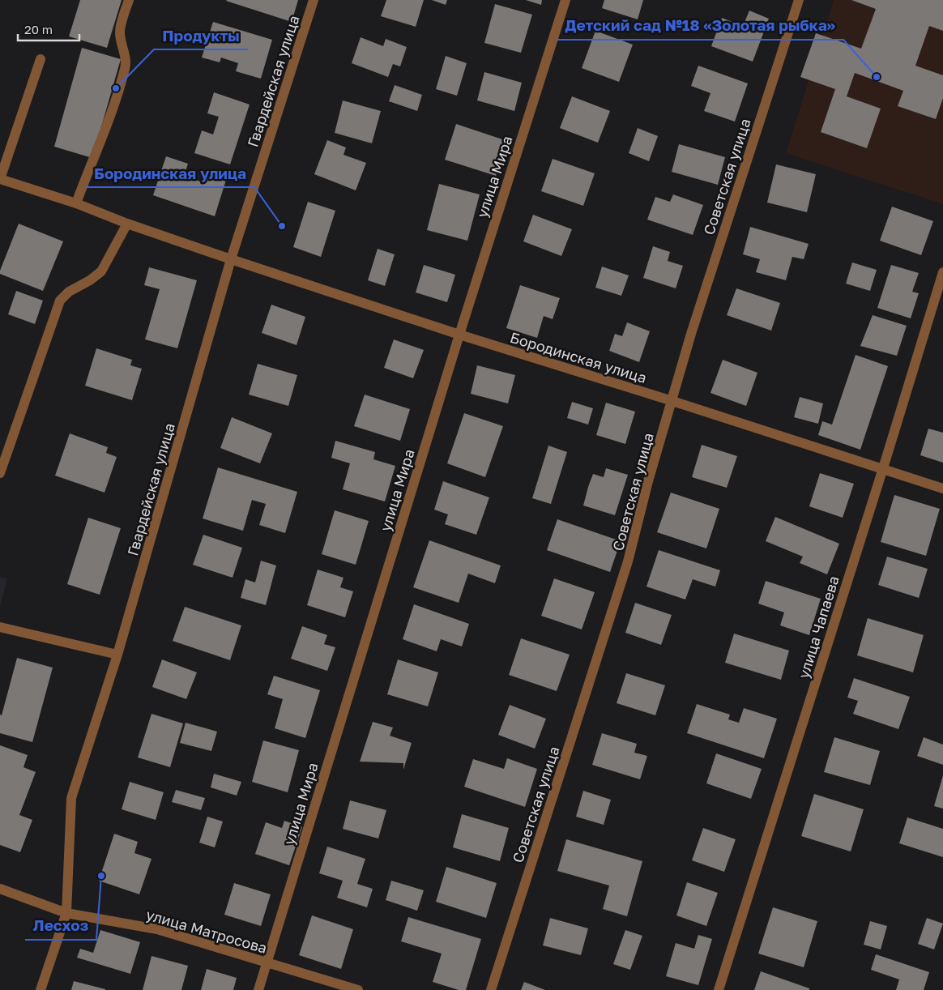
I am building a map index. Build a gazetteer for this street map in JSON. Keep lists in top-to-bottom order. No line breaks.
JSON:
{"streets":{"street":["Гвардейская улица","улица Мира","Советская улица","Бородинская улица","улица Чапаева","улица Матросова"]},"crossings":[["Гвардейская улица","Бородинская улица"],["Гвардейская улица","улица Матросова"],["улица Мира","Бородинская улица"],["улица Мира","улица Матросова"],["Советская улица","Бородинская улица"],["Бородинская улица","улица Чапаева"]],"places":["Детский сад №18 «Золотая рыбка»","Продукты","Бородинская улица","Лесхоз"],"scale_bar":"20 m"}
